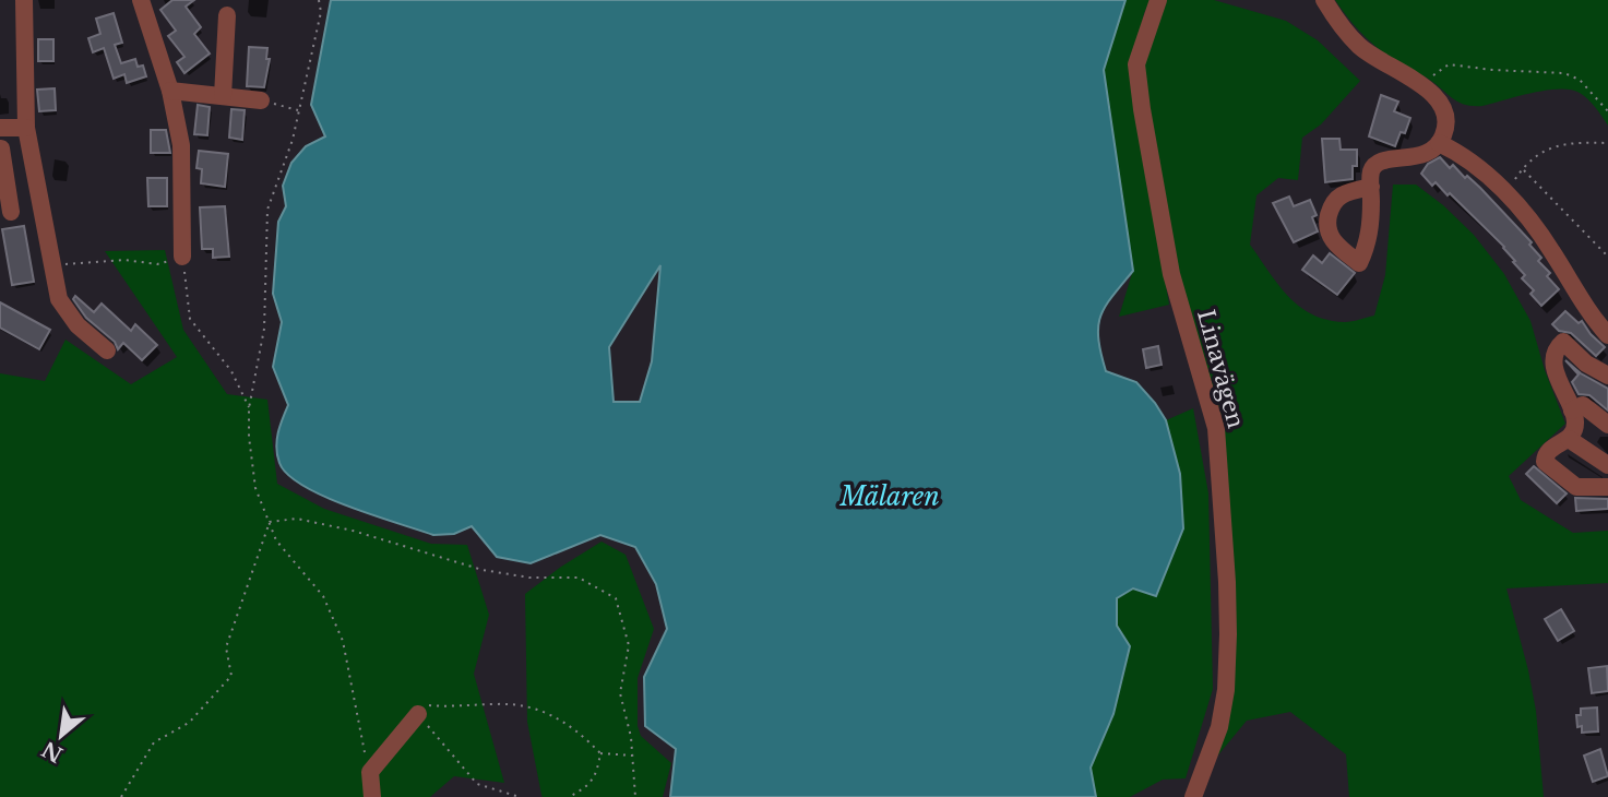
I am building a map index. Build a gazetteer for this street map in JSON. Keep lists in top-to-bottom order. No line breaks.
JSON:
{"streets":{"street":["Linavägen"]},"water":["Mälaren"],"north":"bottom left"}
